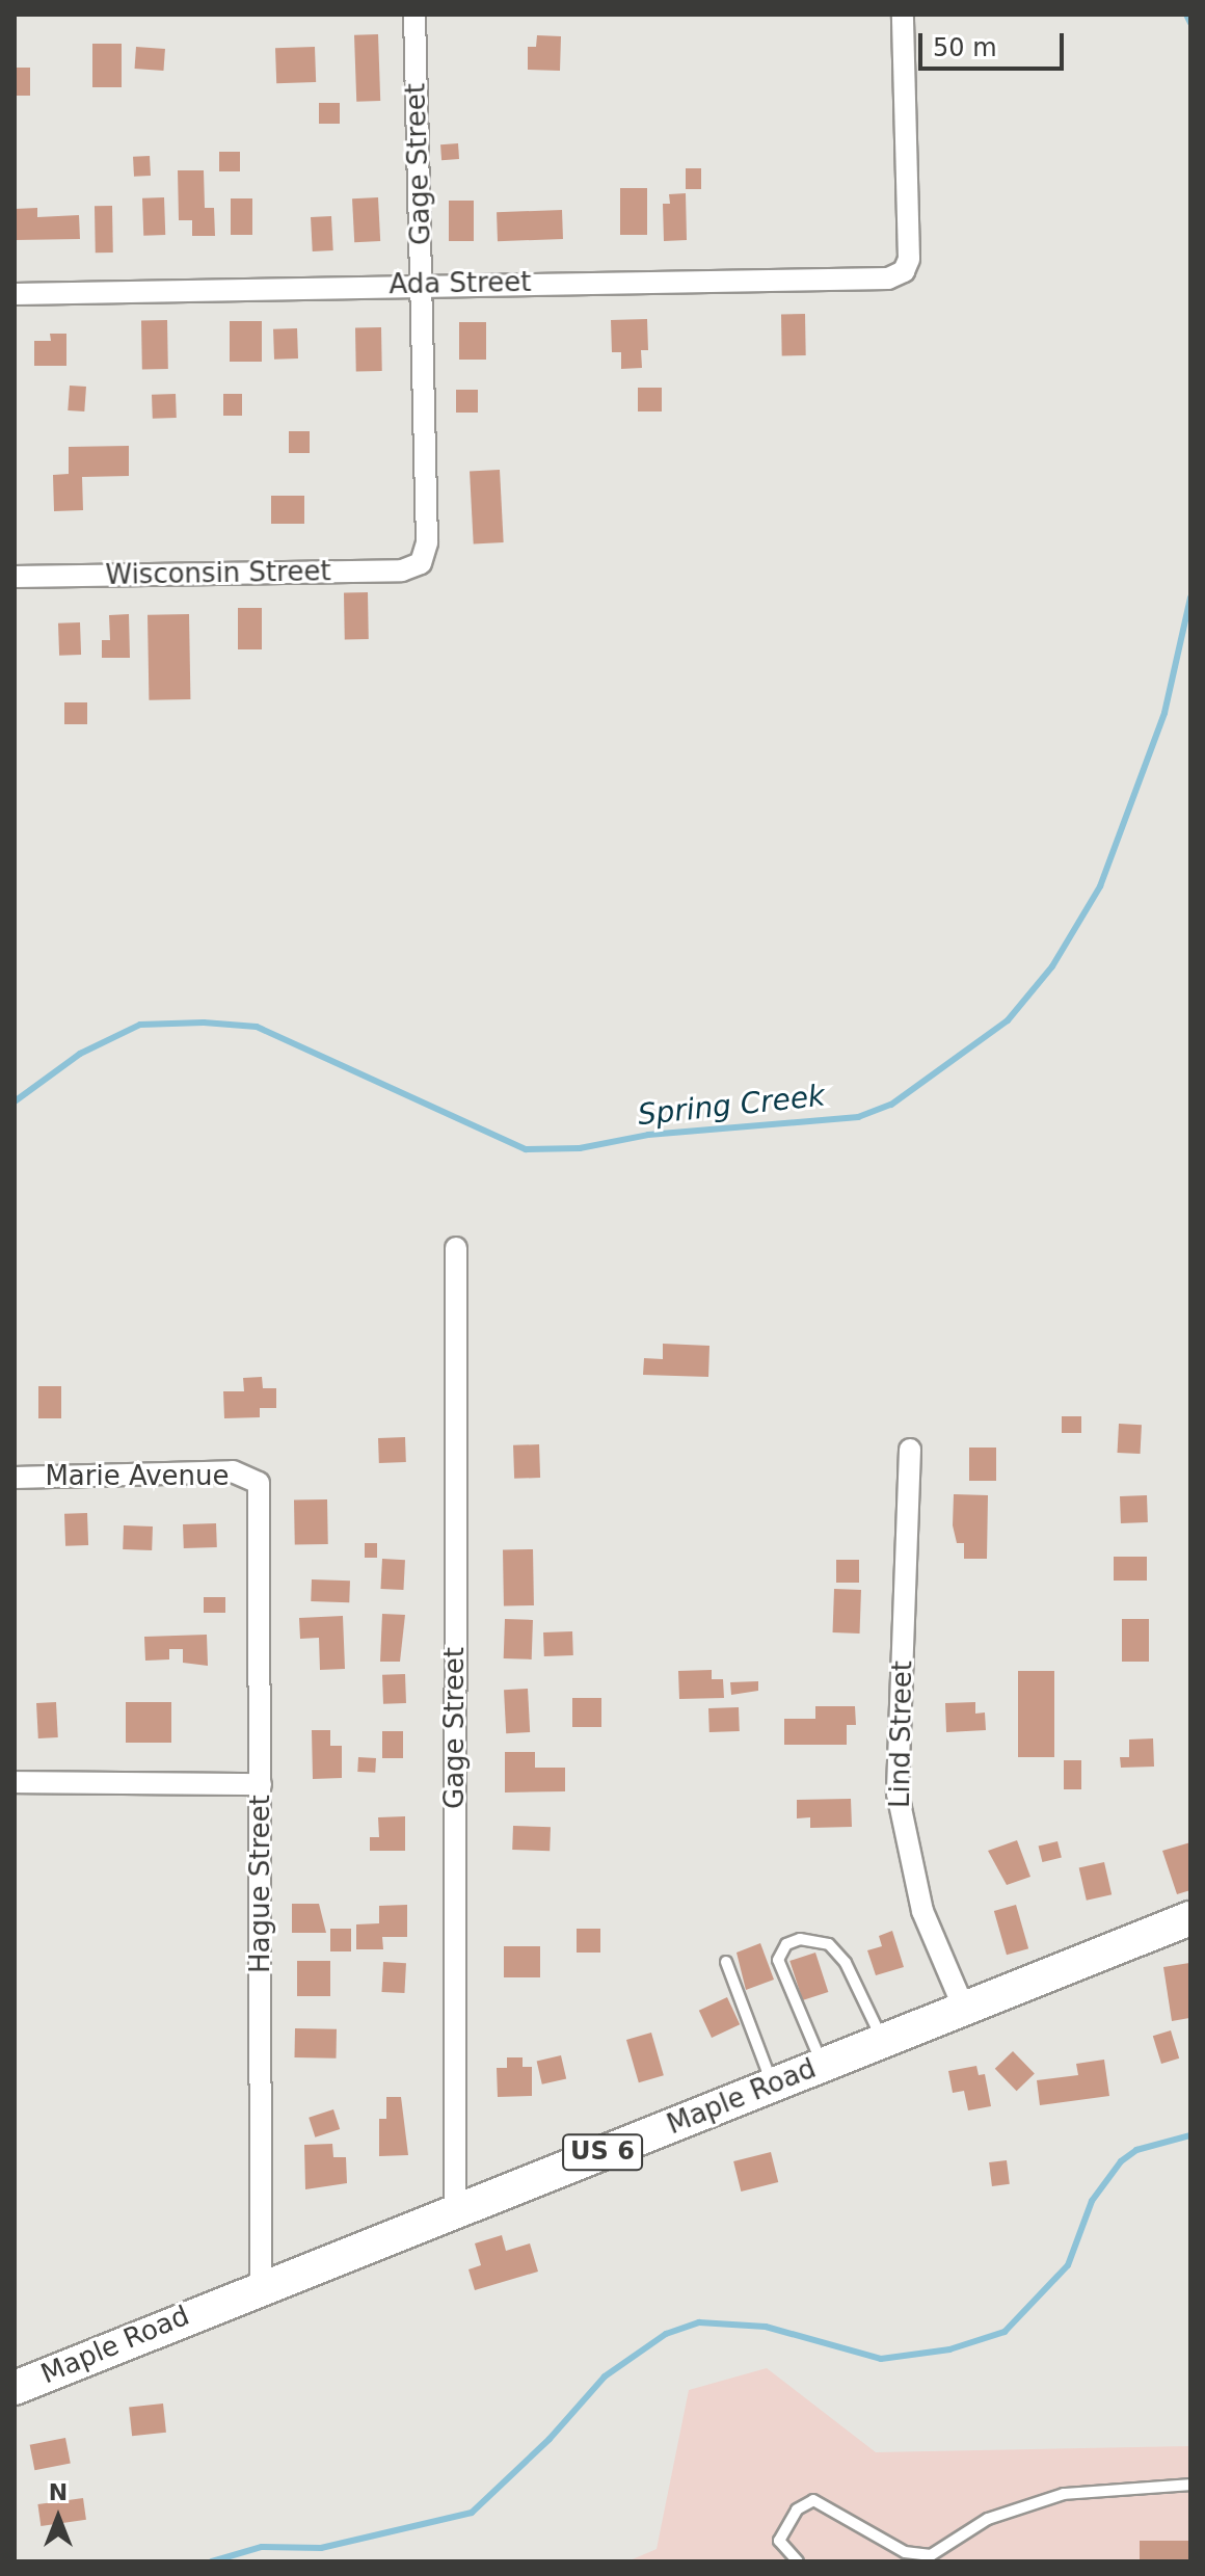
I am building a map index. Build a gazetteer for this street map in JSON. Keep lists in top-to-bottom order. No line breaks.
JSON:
{"streets":{"main road":["Maple Road","US 6"],"street":["Gage Street","Ada Street","Wisconsin Street","Marie Avenue","Lind Street","Hague Street"]},"crossings":[["Gage Street","Ada Street"],["Gage Street","Wisconsin Street"],["Gage Street","Maple Road"],["Marie Avenue","Hague Street"],["Lind Street","Maple Road"],["Hague Street","Maple Road"]],"water":["Spring Creek"],"scale_bar":"50 m","north":"top"}
